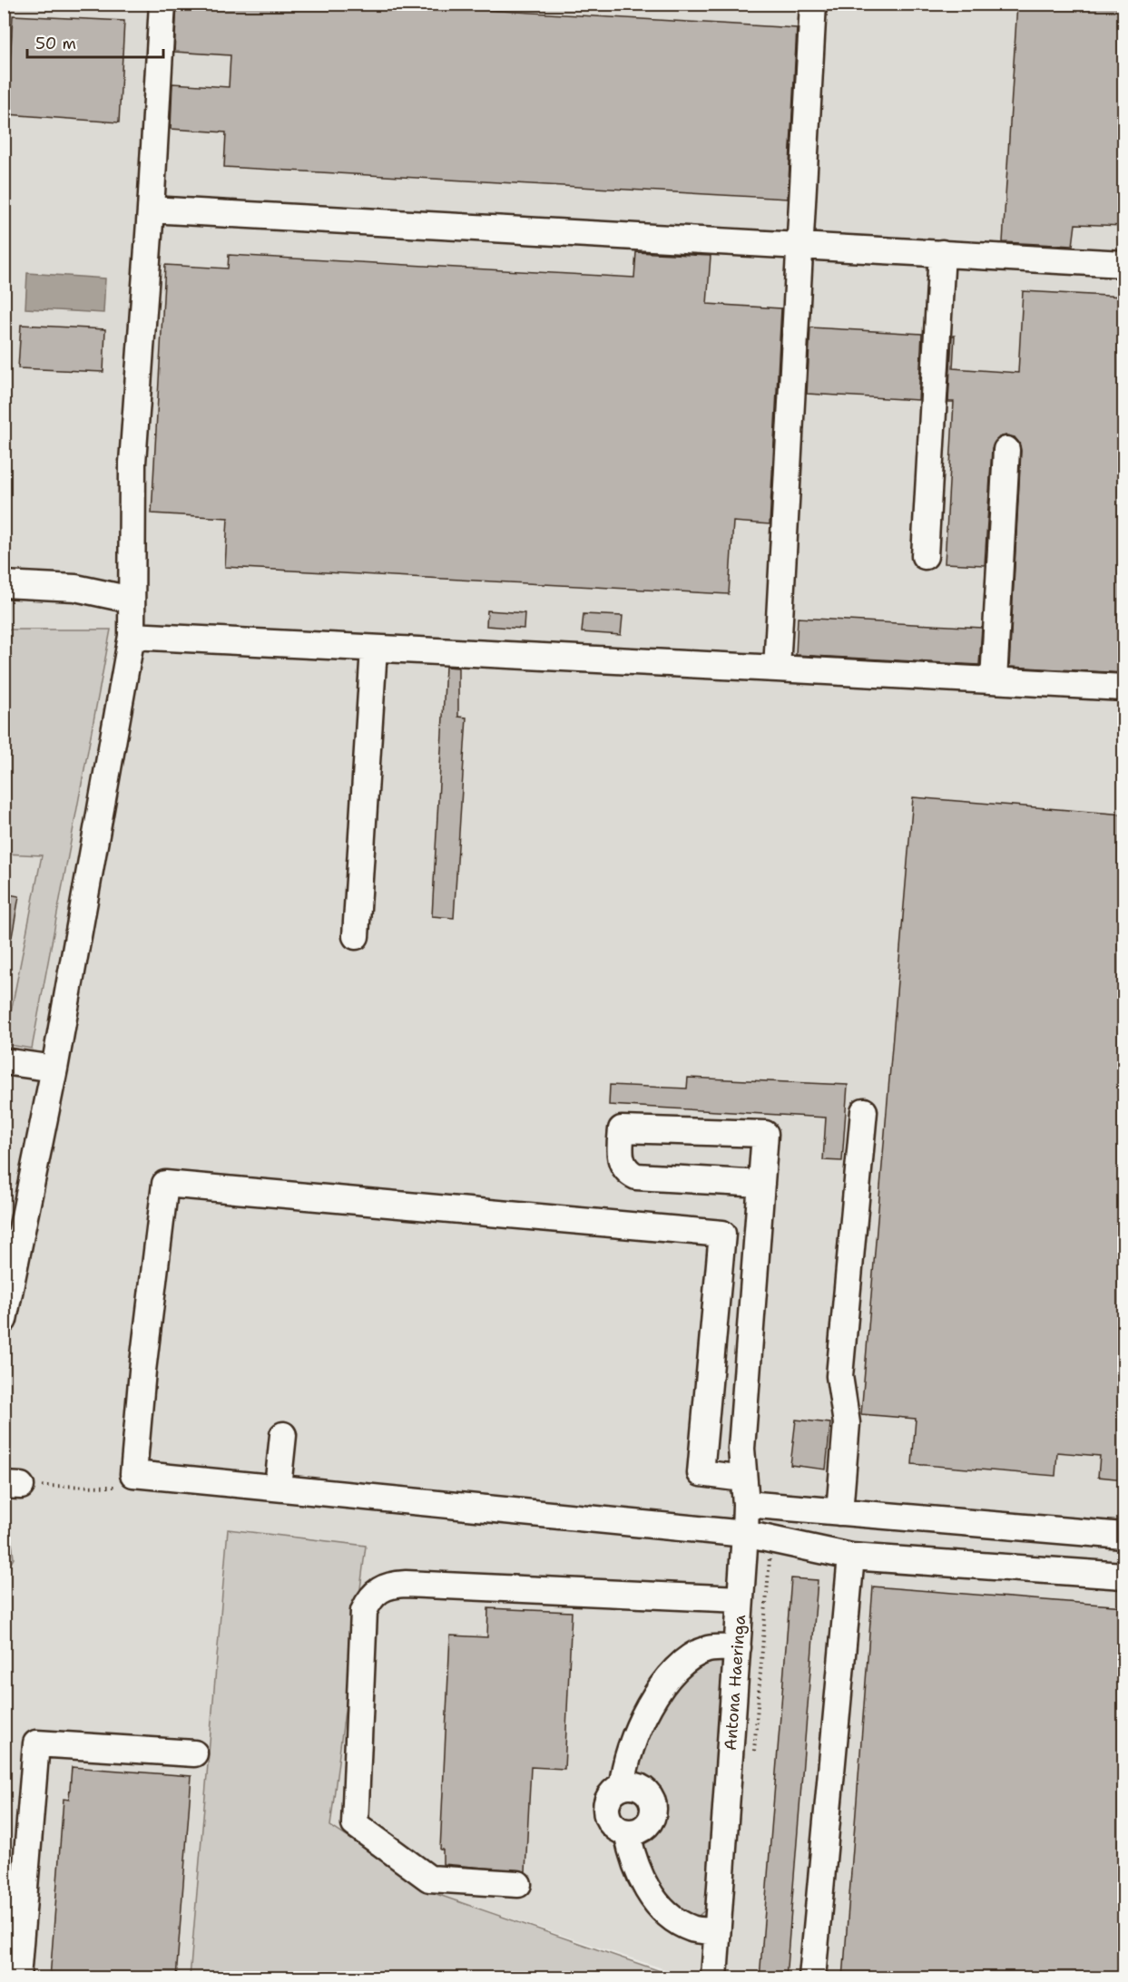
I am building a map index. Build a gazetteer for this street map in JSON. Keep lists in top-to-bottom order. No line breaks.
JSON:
{"streets":{"street":["Antona Haeringa"]},"scale_bar":"50 m"}
